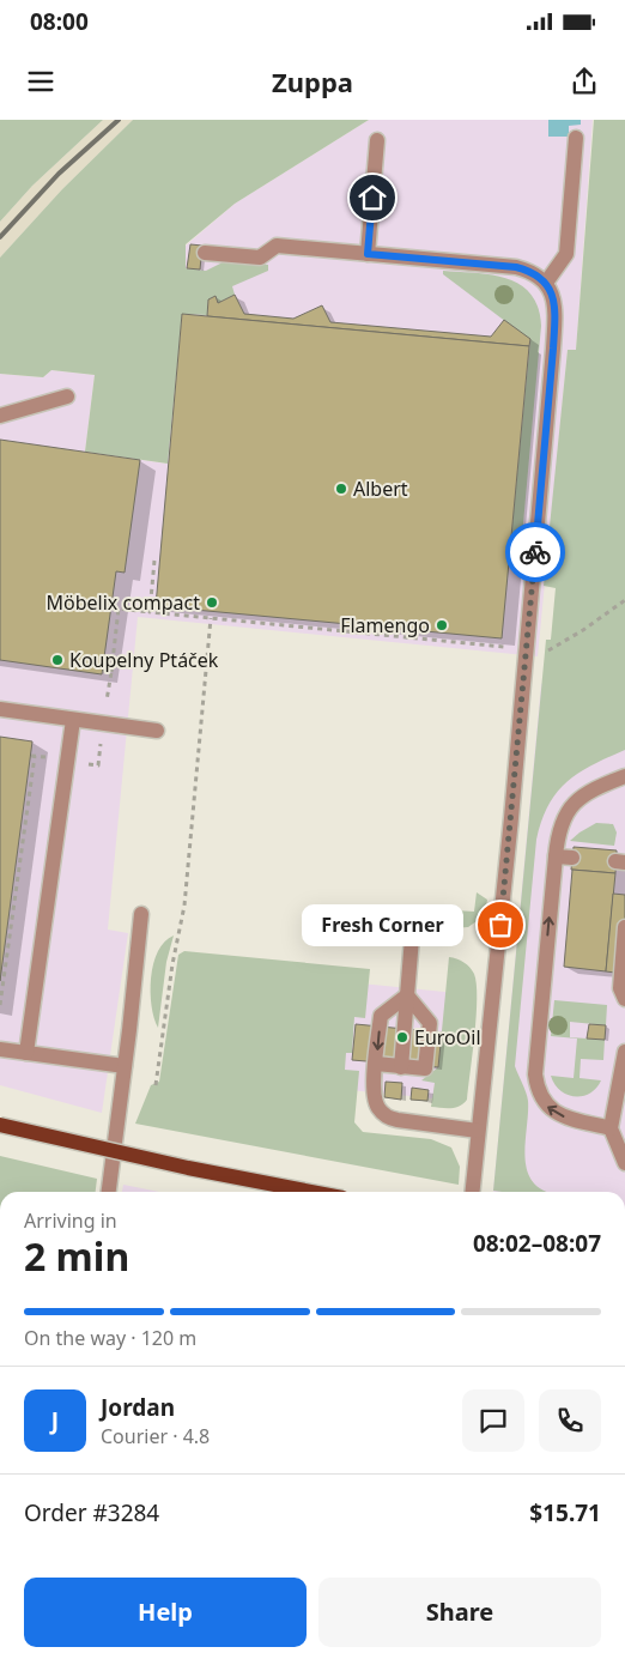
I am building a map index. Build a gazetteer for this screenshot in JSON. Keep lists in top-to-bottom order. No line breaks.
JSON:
{"places":["Albert","Möbelix compact","Flamengo","Koupelny Ptáček","Fresh Corner","EuroOil"],"page":{"status":"08:00","header":"Zuppa","bubble":"Fresh Corner","heading":["2 min","Arriving in","08:02–08:07"],"panel":["Jordan","Courier · 4.8","Order #3284","$15.71"],"bar":"On the way · 120 m","round":"J","buttons":["Help","Share"]}}
